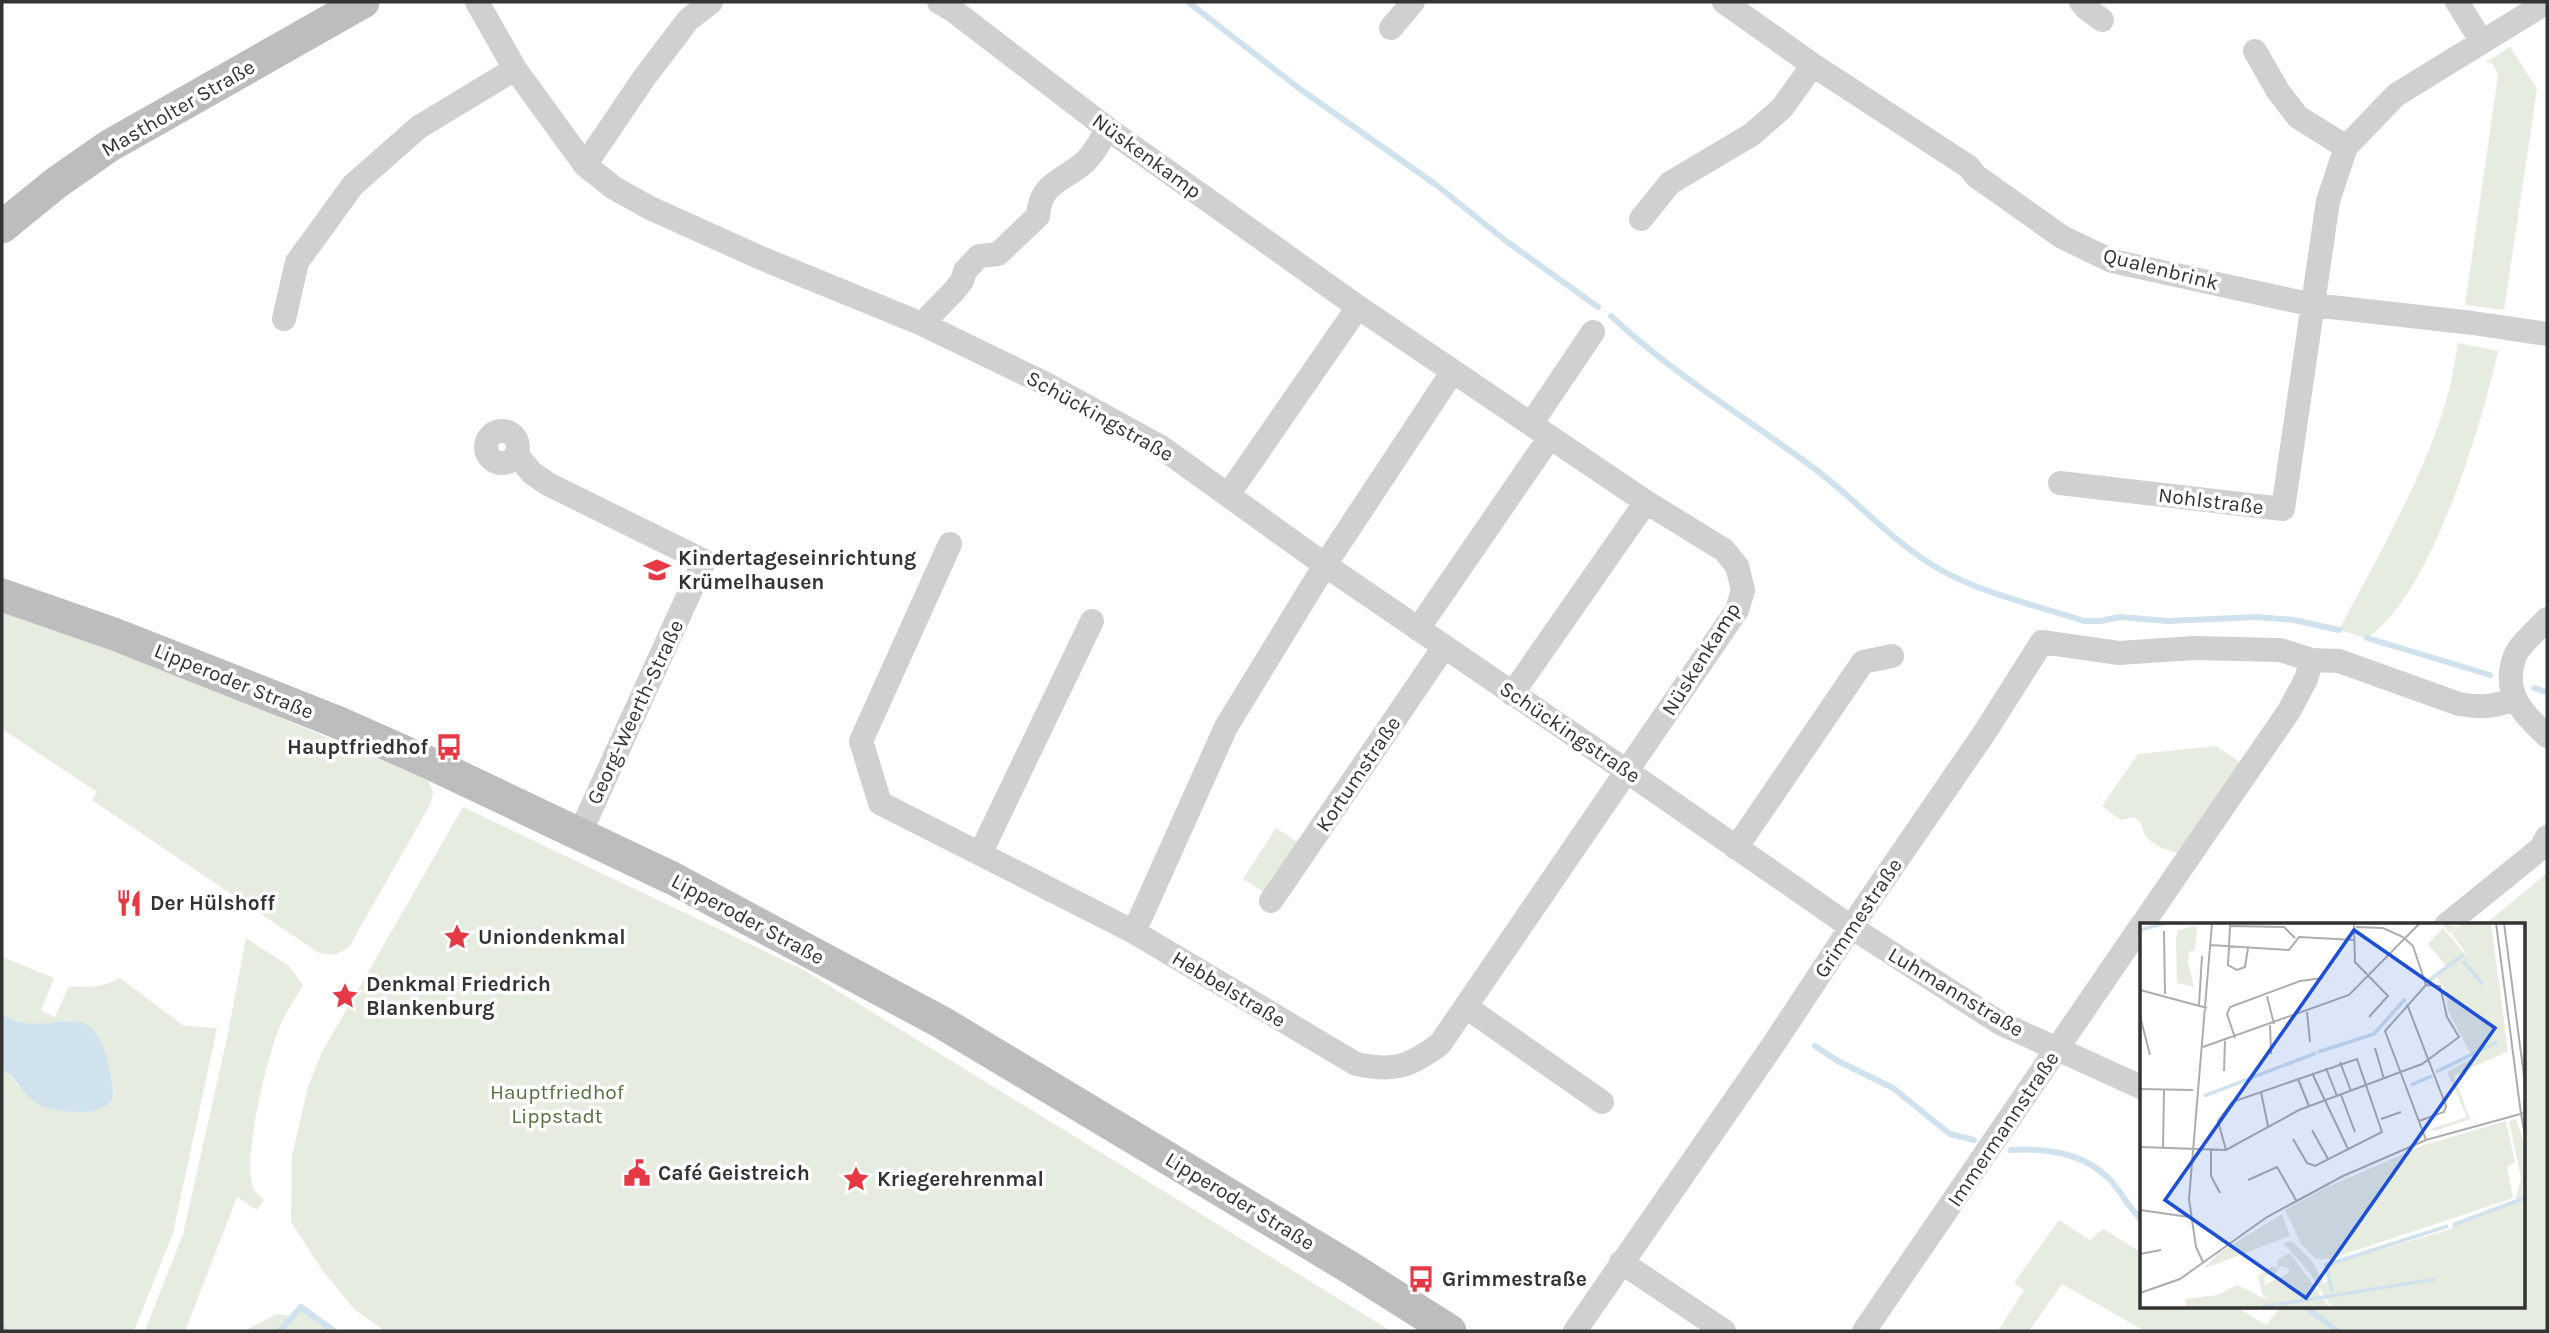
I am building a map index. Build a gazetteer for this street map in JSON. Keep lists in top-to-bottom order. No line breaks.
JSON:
{"streets":{"main road":["Mastholter Straße","Lipperoder Straße"],"street":["Nüskenkamp","Qualenbrink","Schückingstraße","Nohlstraße","Georg-Weerth-Straße","Kortumstraße","Grimmestraße","Hebbelstraße","Luhmannstraße","Immermannstraße"]},"crossings":[["Nüskenkamp","Schückingstraße"],["Nüskenkamp","Hebbelstraße"],["Qualenbrink","Nohlstraße"],["Schückingstraße","Kortumstraße"],["Schückingstraße","Grimmestraße"],["Schückingstraße","Hebbelstraße"],["Schückingstraße","Luhmannstraße"],["Lipperoder Straße","Georg-Weerth-Straße"],["Grimmestraße","Luhmannstraße"],["Grimmestraße","Immermannstraße"],["Luhmannstraße","Immermannstraße"]],"parks":["Hauptfriedhof Lippstadt"],"places":{"school or university":["Kindertageseinrichtung Krümelhausen"],"bus stop":["Hauptfriedhof","Grimmestraße"],"restaurant":["Der Hülshoff"],"place":["Uniondenkmal","Denkmal Friedrich Blankenburg","Kriegerehrenmal"],"public building":["Café Geistreich"]}}
